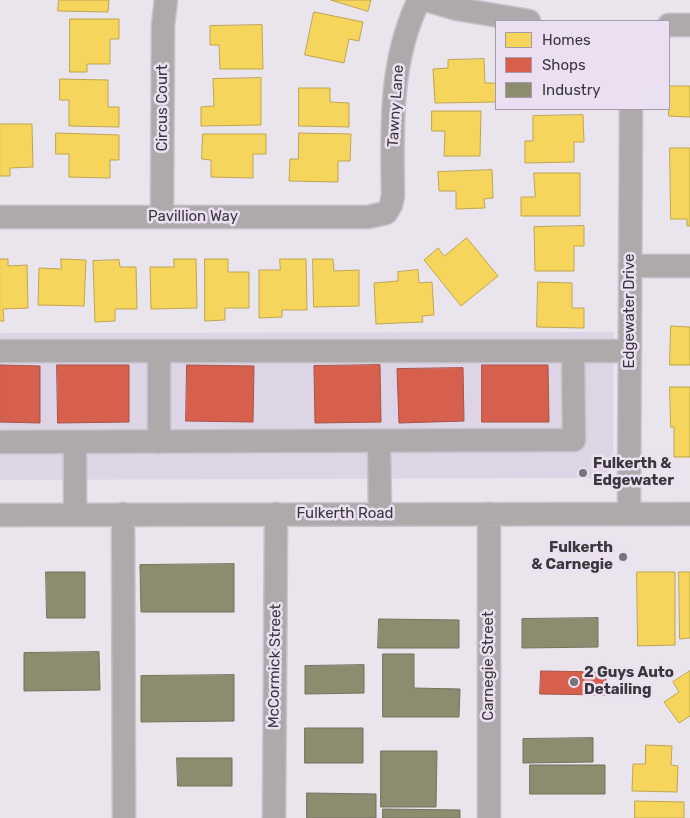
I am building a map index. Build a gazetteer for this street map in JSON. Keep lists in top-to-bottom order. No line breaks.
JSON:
{"streets":{"street":["Tawny Lane","Circus Court","Pavillion Way","Edgewater Drive","Fulkerth Road","McCormick Street","Carnegie Street"]},"crossings":[["Tawny Lane","Pavillion Way"],["Circus Court","Pavillion Way"],["Edgewater Drive","Fulkerth Road"],["Fulkerth Road","McCormick Street"],["Fulkerth Road","Carnegie Street"]],"places":["Fulkerth & Edgewater","Fulkerth & Carnegie","2 Guys Auto Detailing"],"legend":["Homes","Shops","Industry"]}
